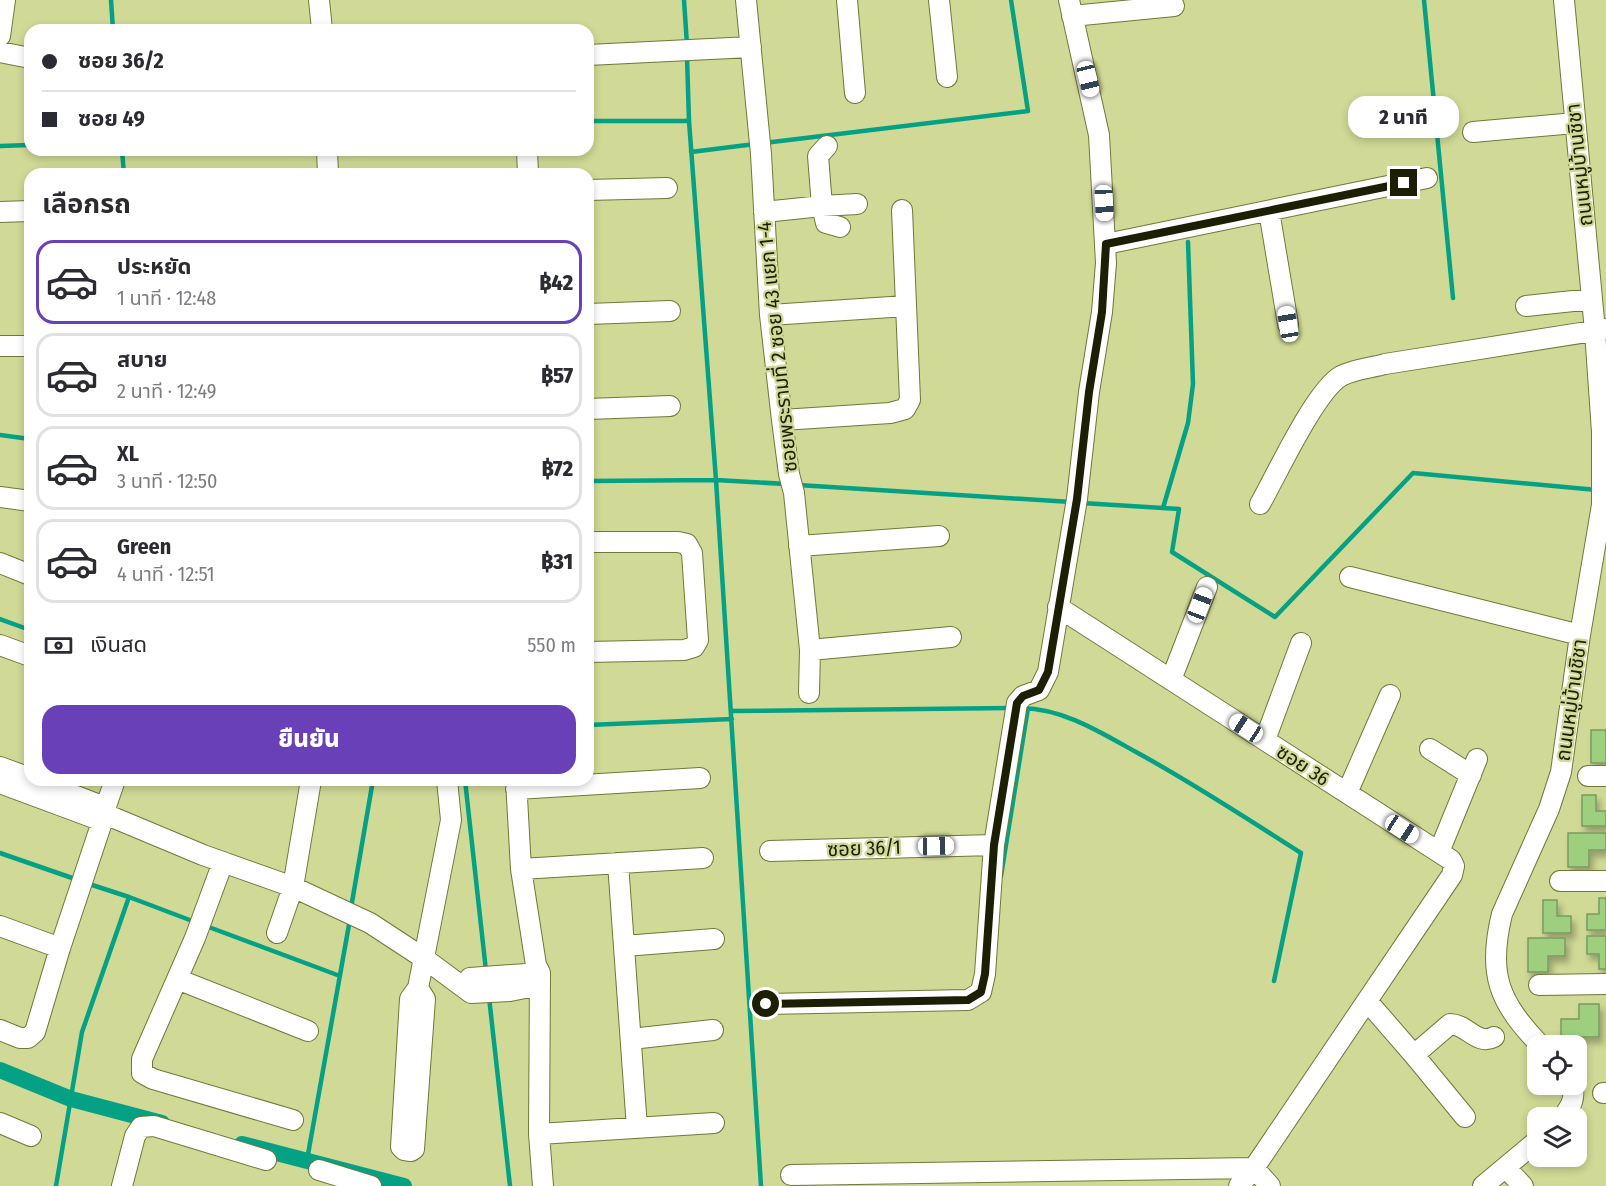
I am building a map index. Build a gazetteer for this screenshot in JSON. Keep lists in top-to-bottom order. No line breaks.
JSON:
{"streets":{"street":["ถนนหมู่บ้านชิชา","ซอยพระรามที่ 2 ซอย 43 แยก 1-4","ซอย 36","ซอย 36/1"]},"page":{"banner":["ซอย 36/2","ซอย 49"],"bubble":"2 นาที","heading":"เลือกรถ","list":[{"name":"ประหยัด","note":"1 นาที · 12:48","value":"฿42"},{"name":"สบาย","note":"2 นาที · 12:49","value":"฿57"},{"name":"XL","note":"3 นาที · 12:50","value":"฿72"},{"name":"Green","note":"4 นาที · 12:51","value":"฿31"}],"pay":["เงินสด","550 m"],"buttons":"ยืนยัน"}}
